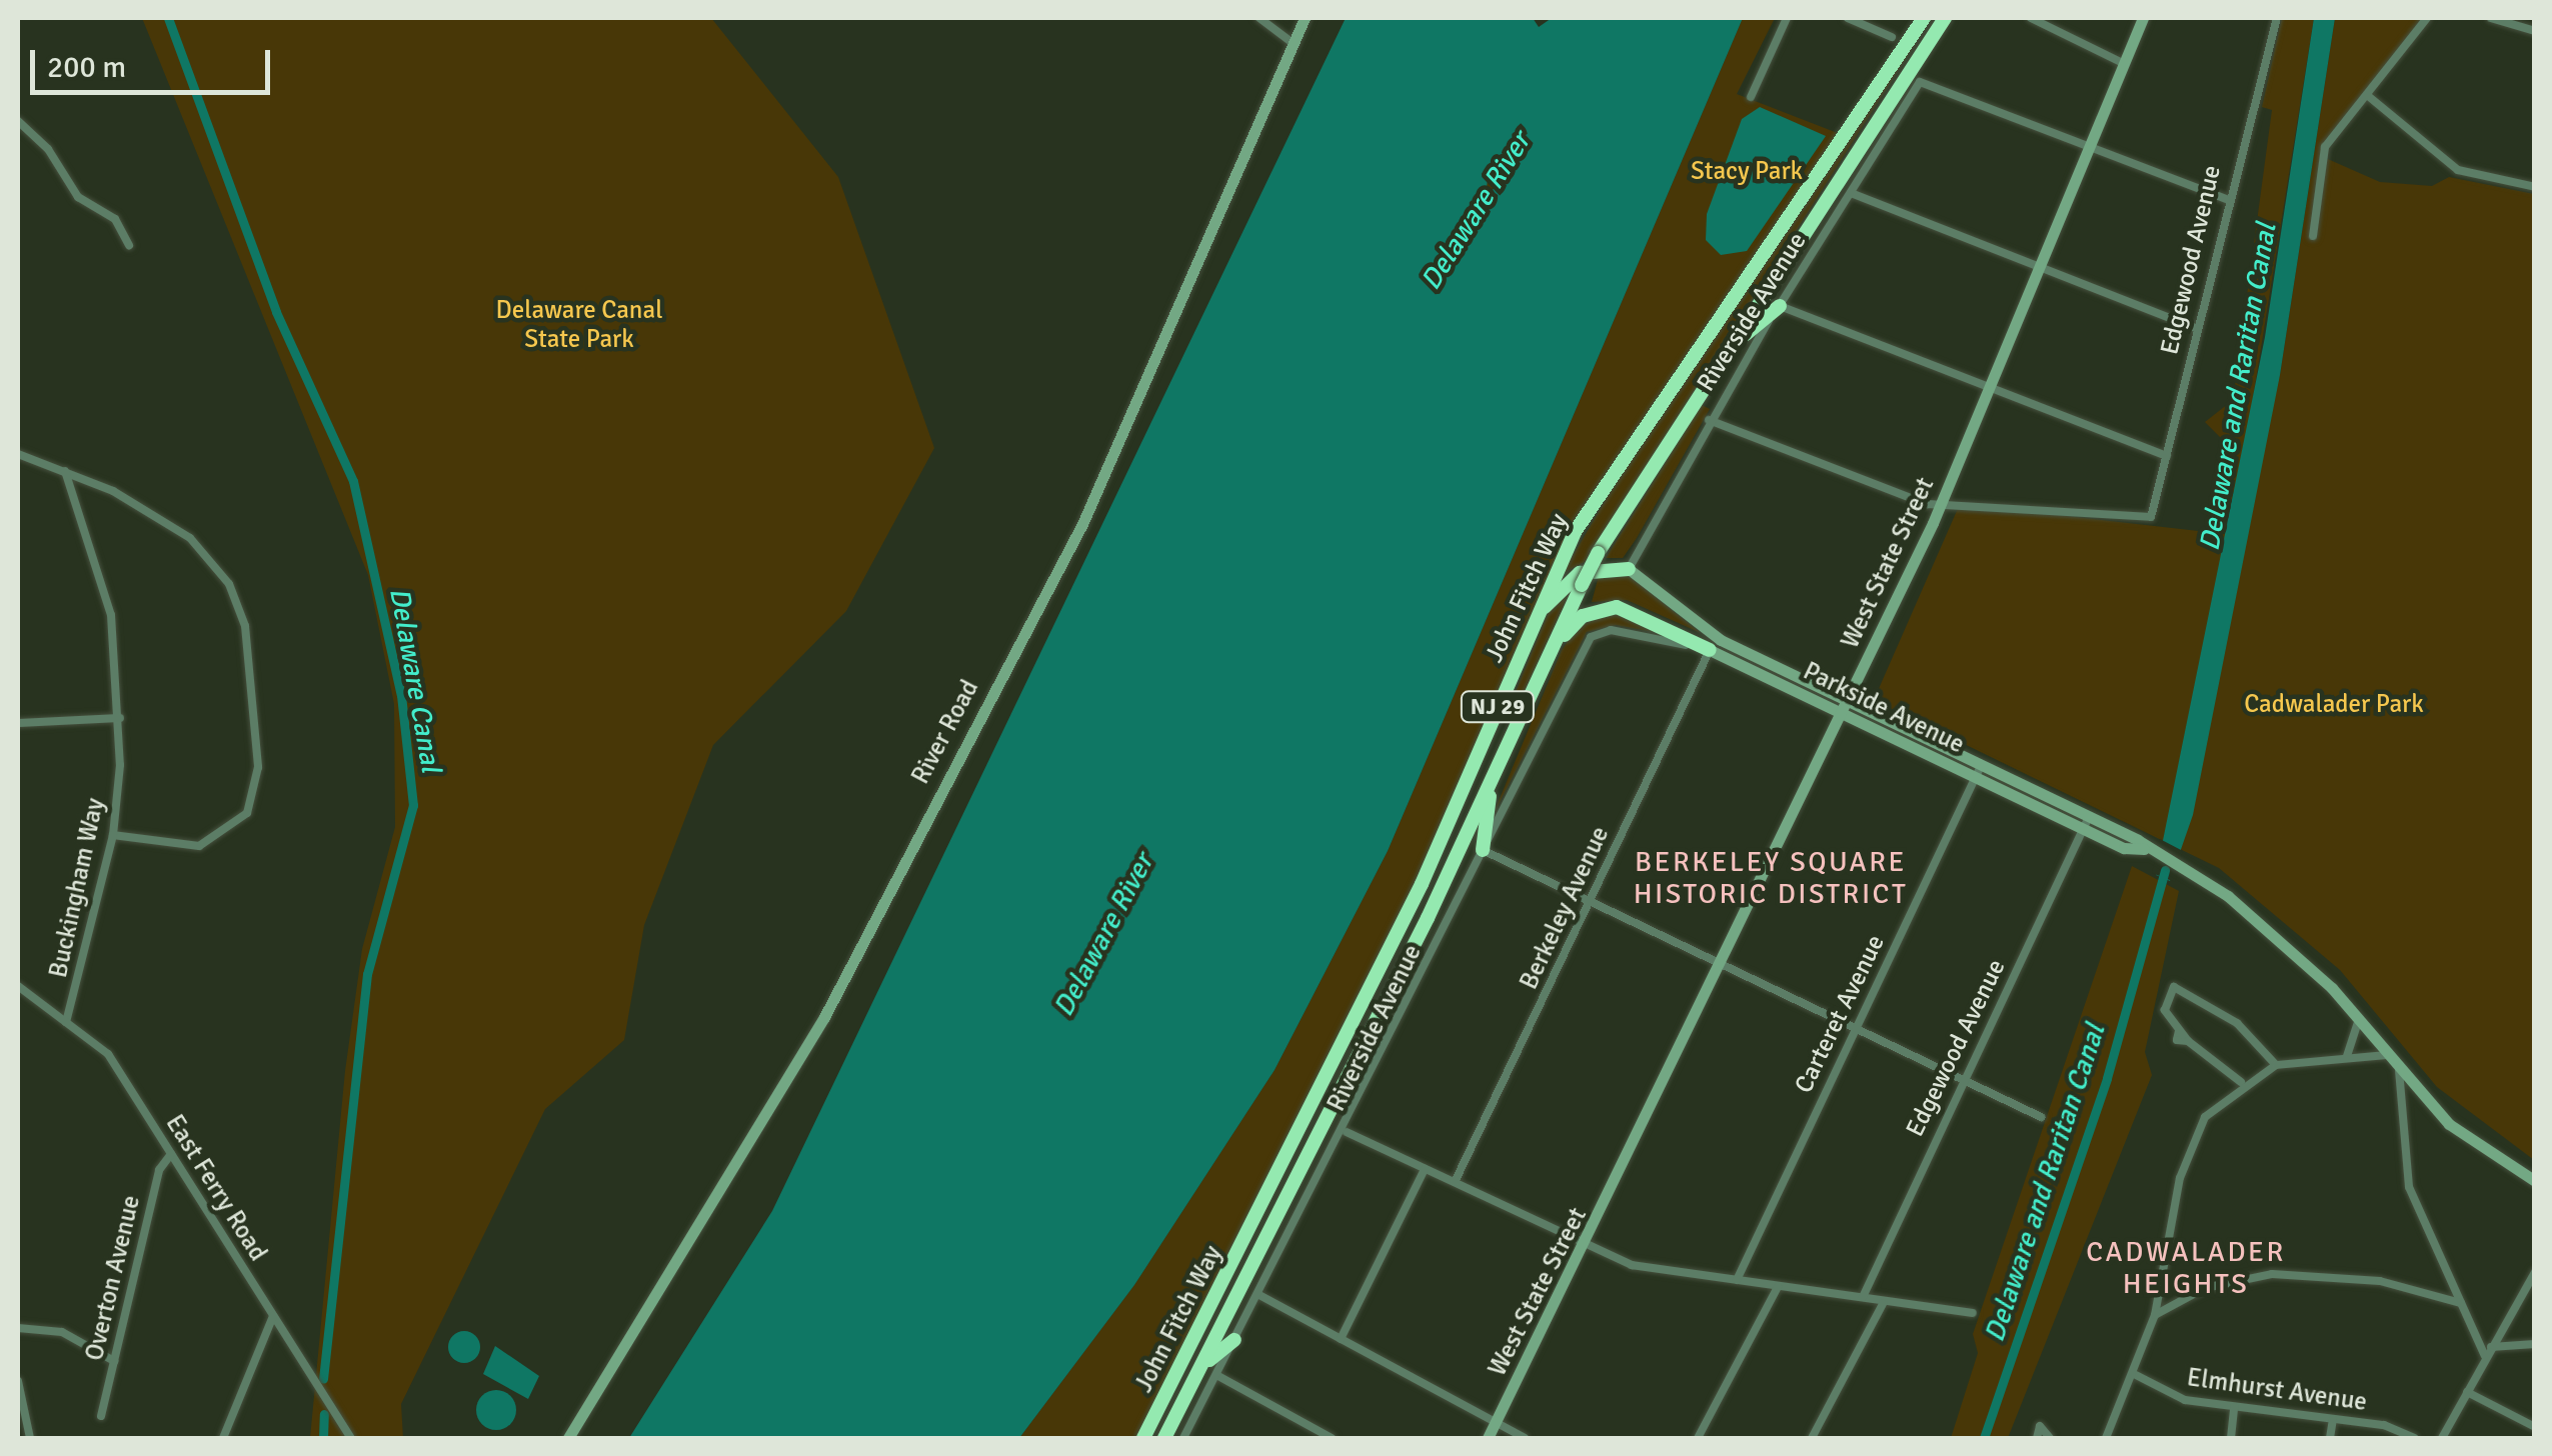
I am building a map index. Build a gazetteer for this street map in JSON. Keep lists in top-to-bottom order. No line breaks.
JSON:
{"streets":{"highway":["John Fitch Way","NJ 29"],"main road":["West State Street","Parkside Avenue","River Road"],"street":["Edgewood Avenue","Riverside Avenue","Buckingham Way","Berkeley Avenue","Carteret Avenue","East Ferry Road","Overton Avenue","Elmhurst Avenue"]},"crossings":[["Edgewood Avenue","West State Street"],["Edgewood Avenue","Parkside Avenue"],["Riverside Avenue","West State Street"],["Riverside Avenue","Parkside Avenue"],["West State Street","Parkside Avenue"],["Parkside Avenue","Berkeley Avenue"],["Parkside Avenue","Carteret Avenue"],["Buckingham Way","East Ferry Road"],["East Ferry Road","Overton Avenue"]],"districts":["BERKELEY SQUARE HISTORIC DISTRICT","CADWALADER HEIGHTS"],"water":["Delaware River","Delaware and Raritan Canal","Delaware Canal"],"parks":["Stacy Park","Delaware Canal State Park","Cadwalader Park"],"scale_bar":"200 m"}
